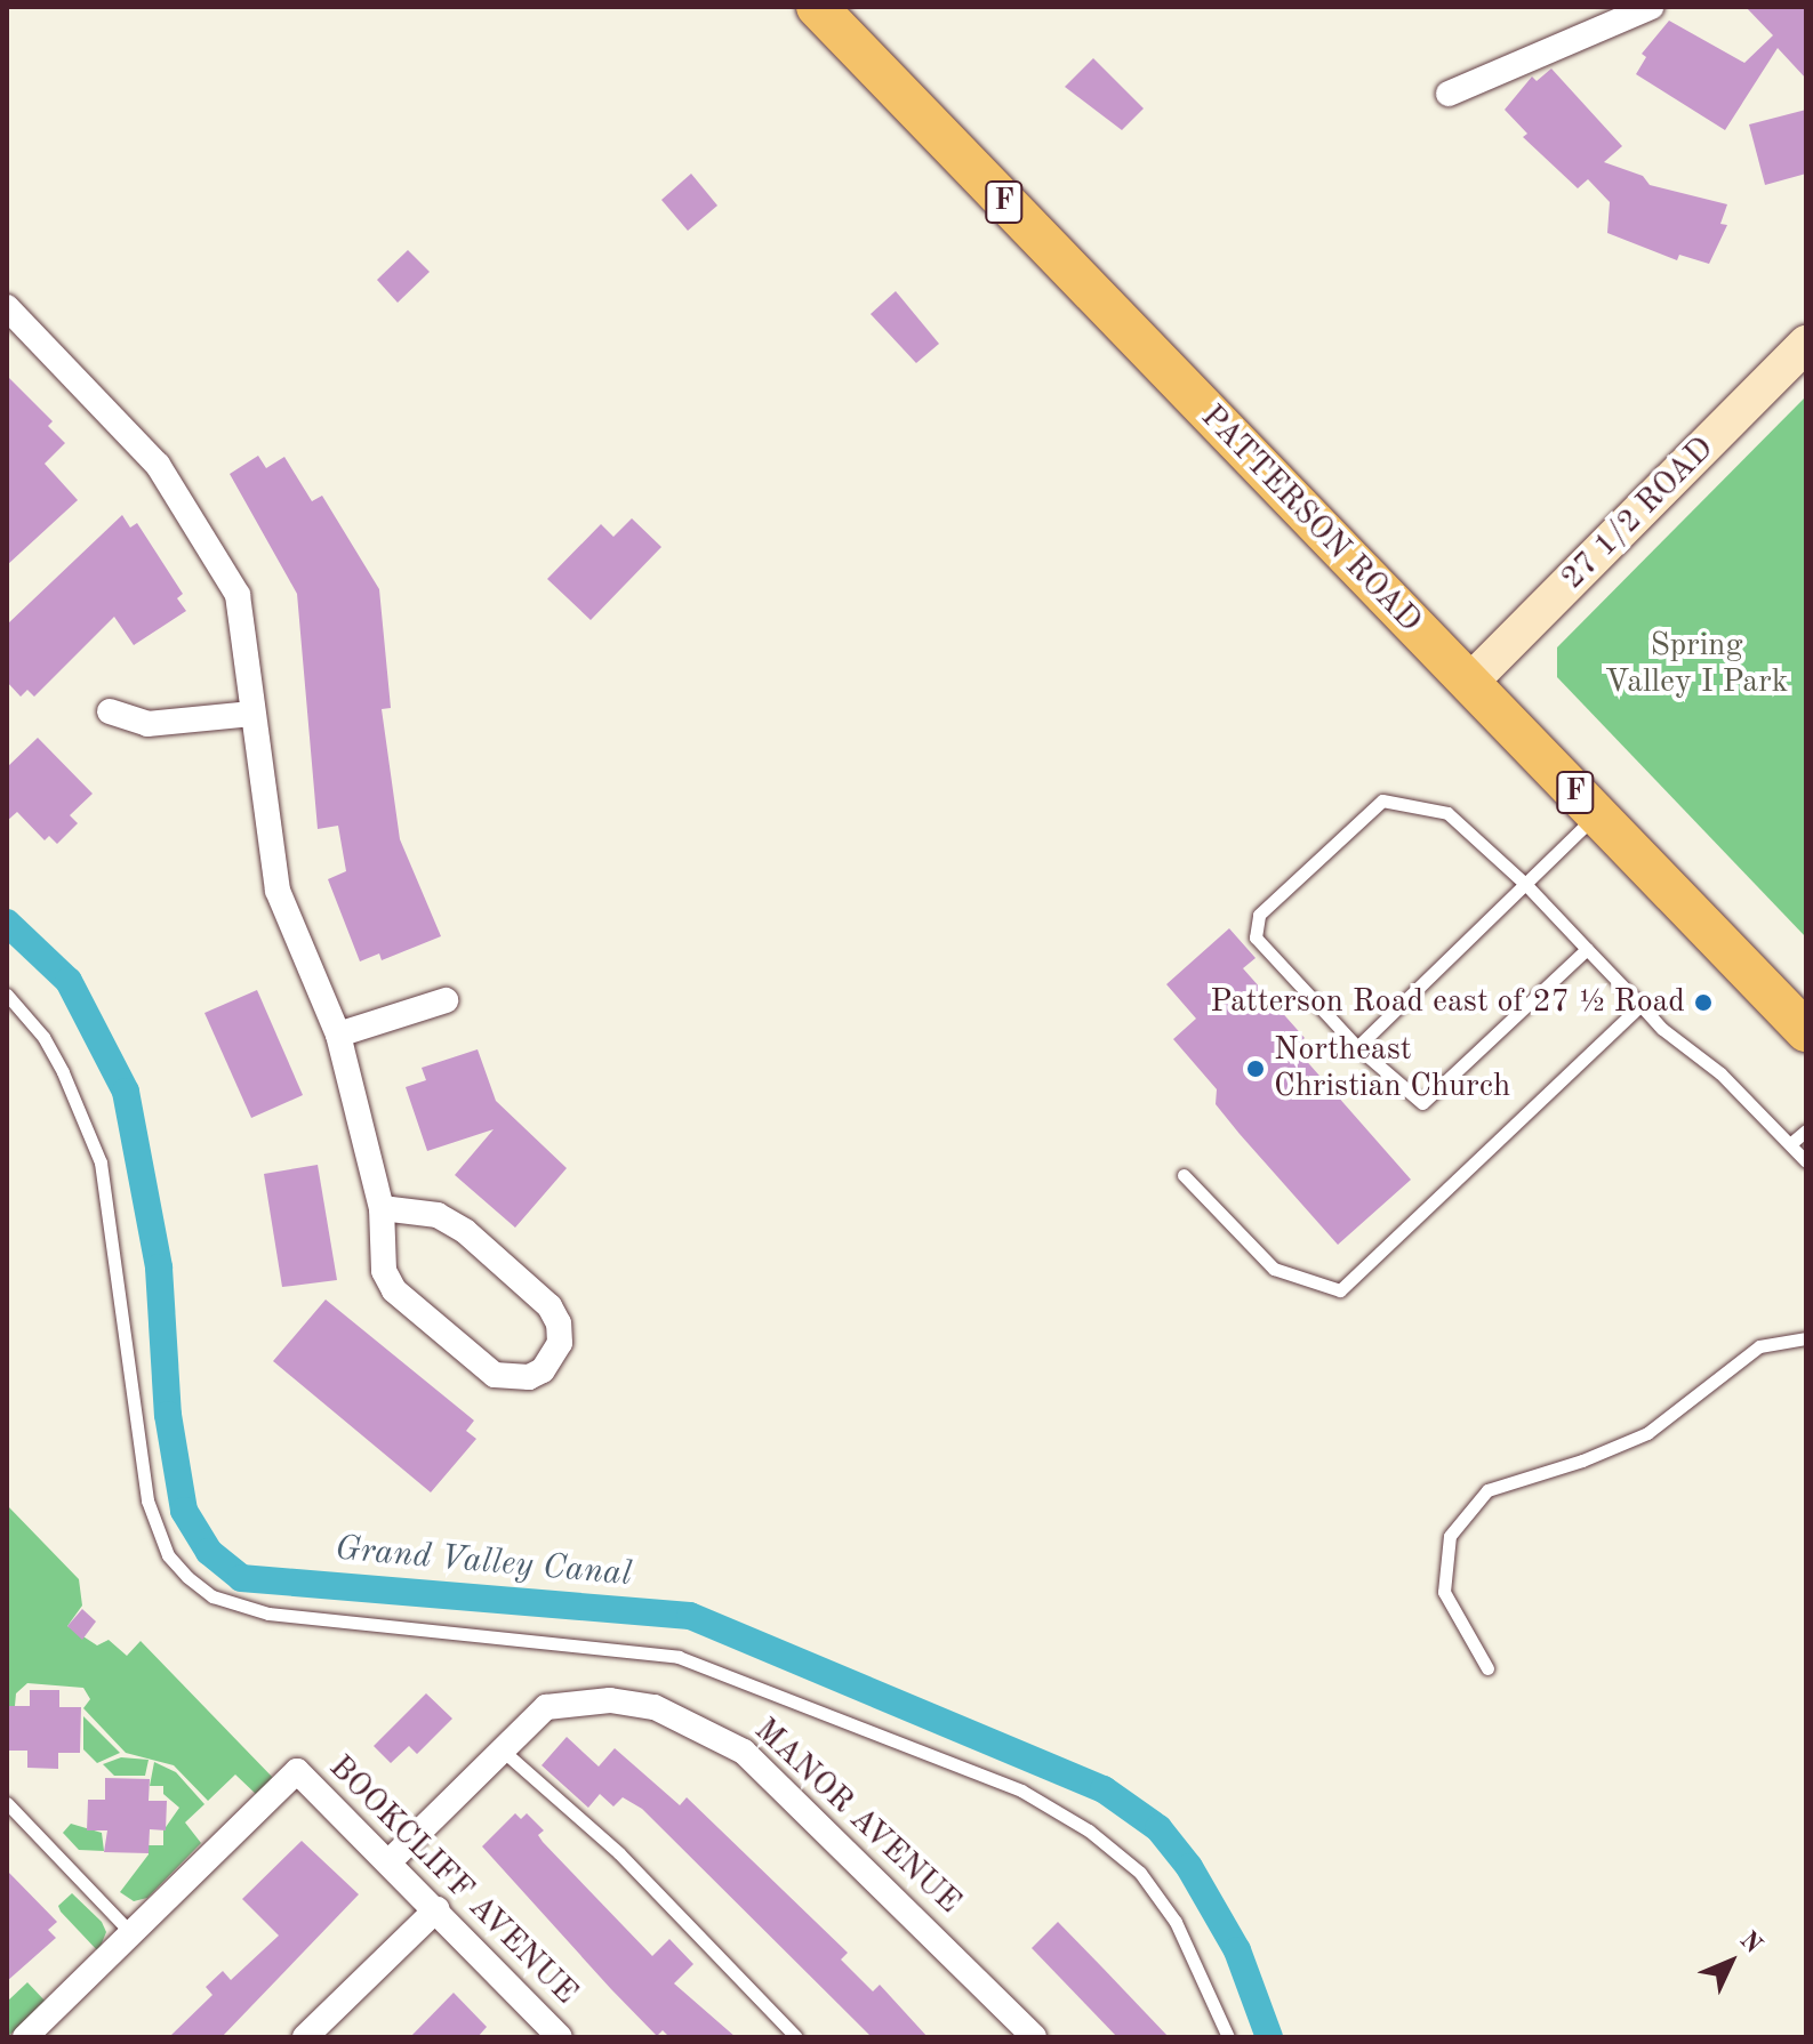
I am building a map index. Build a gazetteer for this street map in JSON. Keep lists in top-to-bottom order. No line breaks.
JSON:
{"streets":{"main road":["F","27 1/2 ROAD","PATTERSON ROAD"],"street":["MANOR AVENUE","BOOKCLIFF AVENUE"]},"crossings":[["27 1/2 ROAD","PATTERSON ROAD"]],"water":["Grand Valley Canal"],"parks":["Spring Valley I Park"],"places":["Patterson Road east of 27 ½ Road","Northeast Christian Church"],"north":"top right"}
